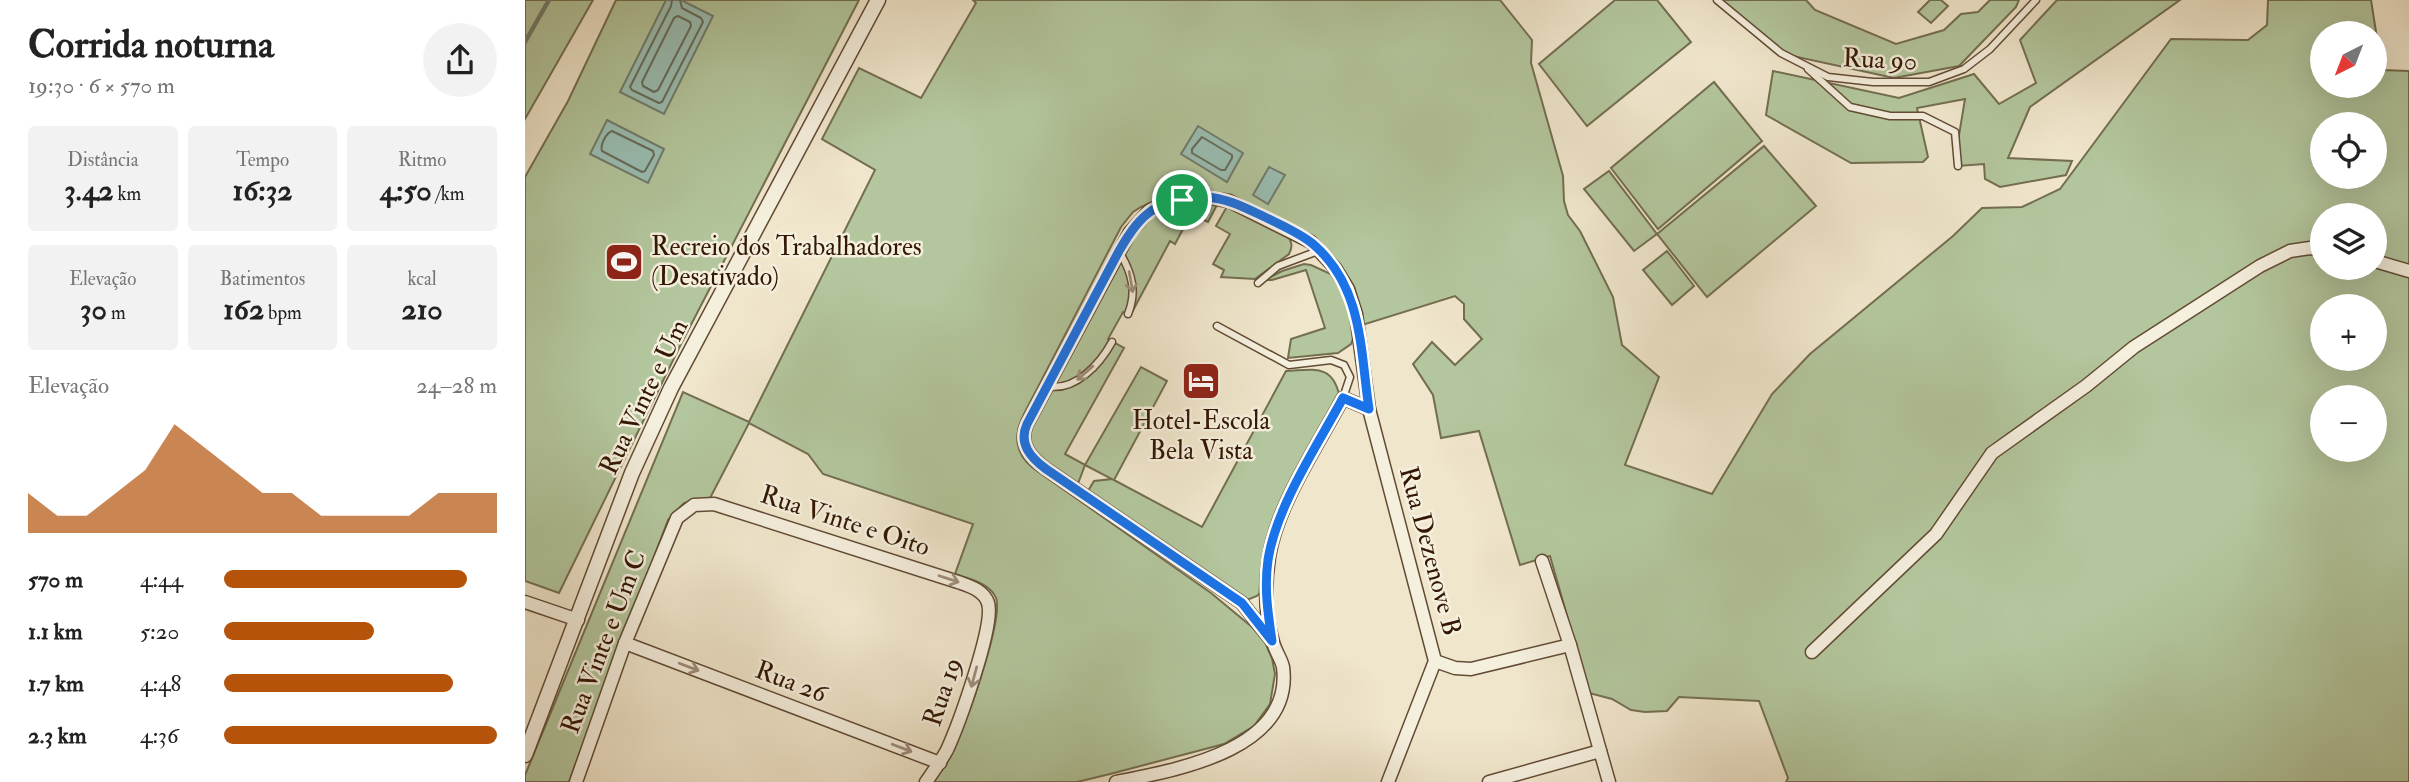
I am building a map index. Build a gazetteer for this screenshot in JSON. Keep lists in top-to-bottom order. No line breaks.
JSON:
{"streets":{"street":["Rua Vinte e Um","Rua Vinte e Oito","Rua Dezenove B","Rua Vinte e Um C","Rua 26","Rua 19"],"lane":["Rua 90"]},"crossings":[["Rua Vinte e Oito","Rua Vinte e Um C"],["Rua Vinte e Oito","Rua 19"],["Rua Vinte e Um C","Rua 26"],["Rua 26","Rua 19"]],"one_way":["Rua Vinte e Oito","Rua 26","Rua 19"],"places":{"sports":["Recreio dos Trabalhadores (Desativado)"],"hotel":["Hotel-Escola Bela Vista"]},"north":"bottom left","page":{"heading":["Corrida noturna","19:30 · 6 × 570 m"],"map_buttons":["+","−"],"stats":[["Distância","3.42 km"],["Tempo","16:32"],["Ritmo","4:50 /km"],["Elevação","30 m"],["Batimentos","162 bpm"],["kcal","210"]],"chart":["Elevação","24–28 m"],"list":[{"name":"570 m","note":"4:44"},{"name":"1.1 km","note":"5:20"},{"name":"1.7 km","note":"4:48"},{"name":"2.3 km","note":"4:36"}]}}
